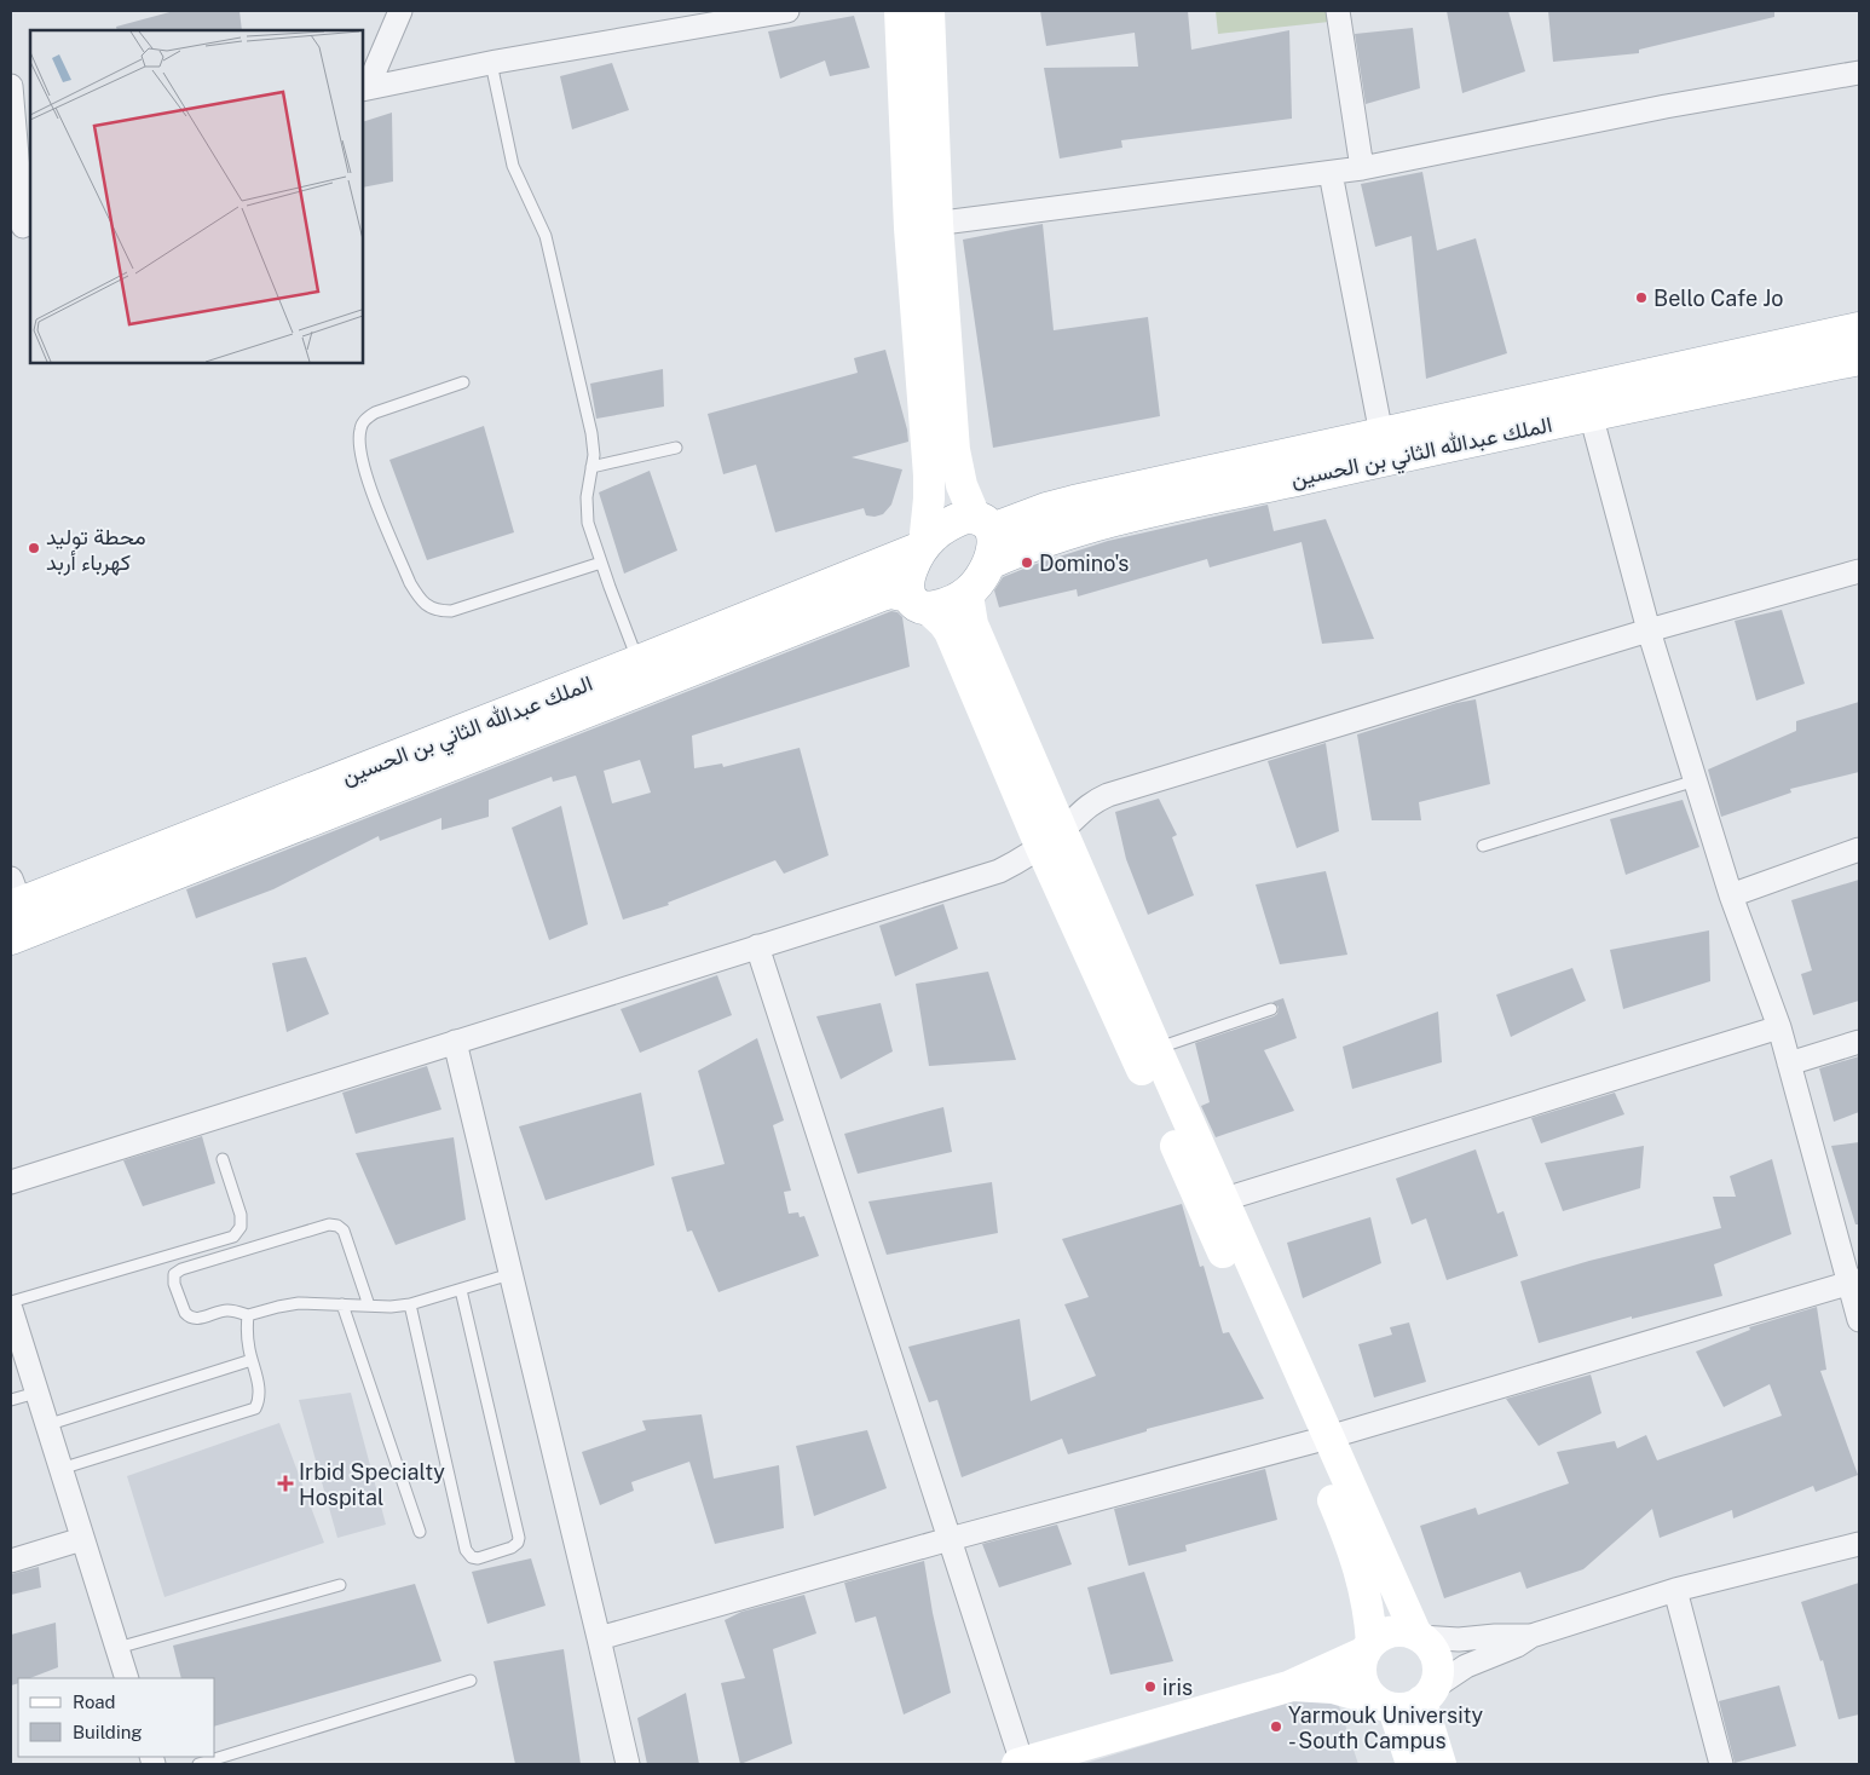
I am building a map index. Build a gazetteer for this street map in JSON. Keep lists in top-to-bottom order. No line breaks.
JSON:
{"streets":{"main road":["الملك عبدالله الثاني بن الحسين"]},"places":{"other":["Bello Cafe Jo","محطة توليد كهرباء أربد","Domino's","iris","Yarmouk University - South Campus"],"health":["Irbid Specialty Hospital"]},"legend":["Road","Building"]}
